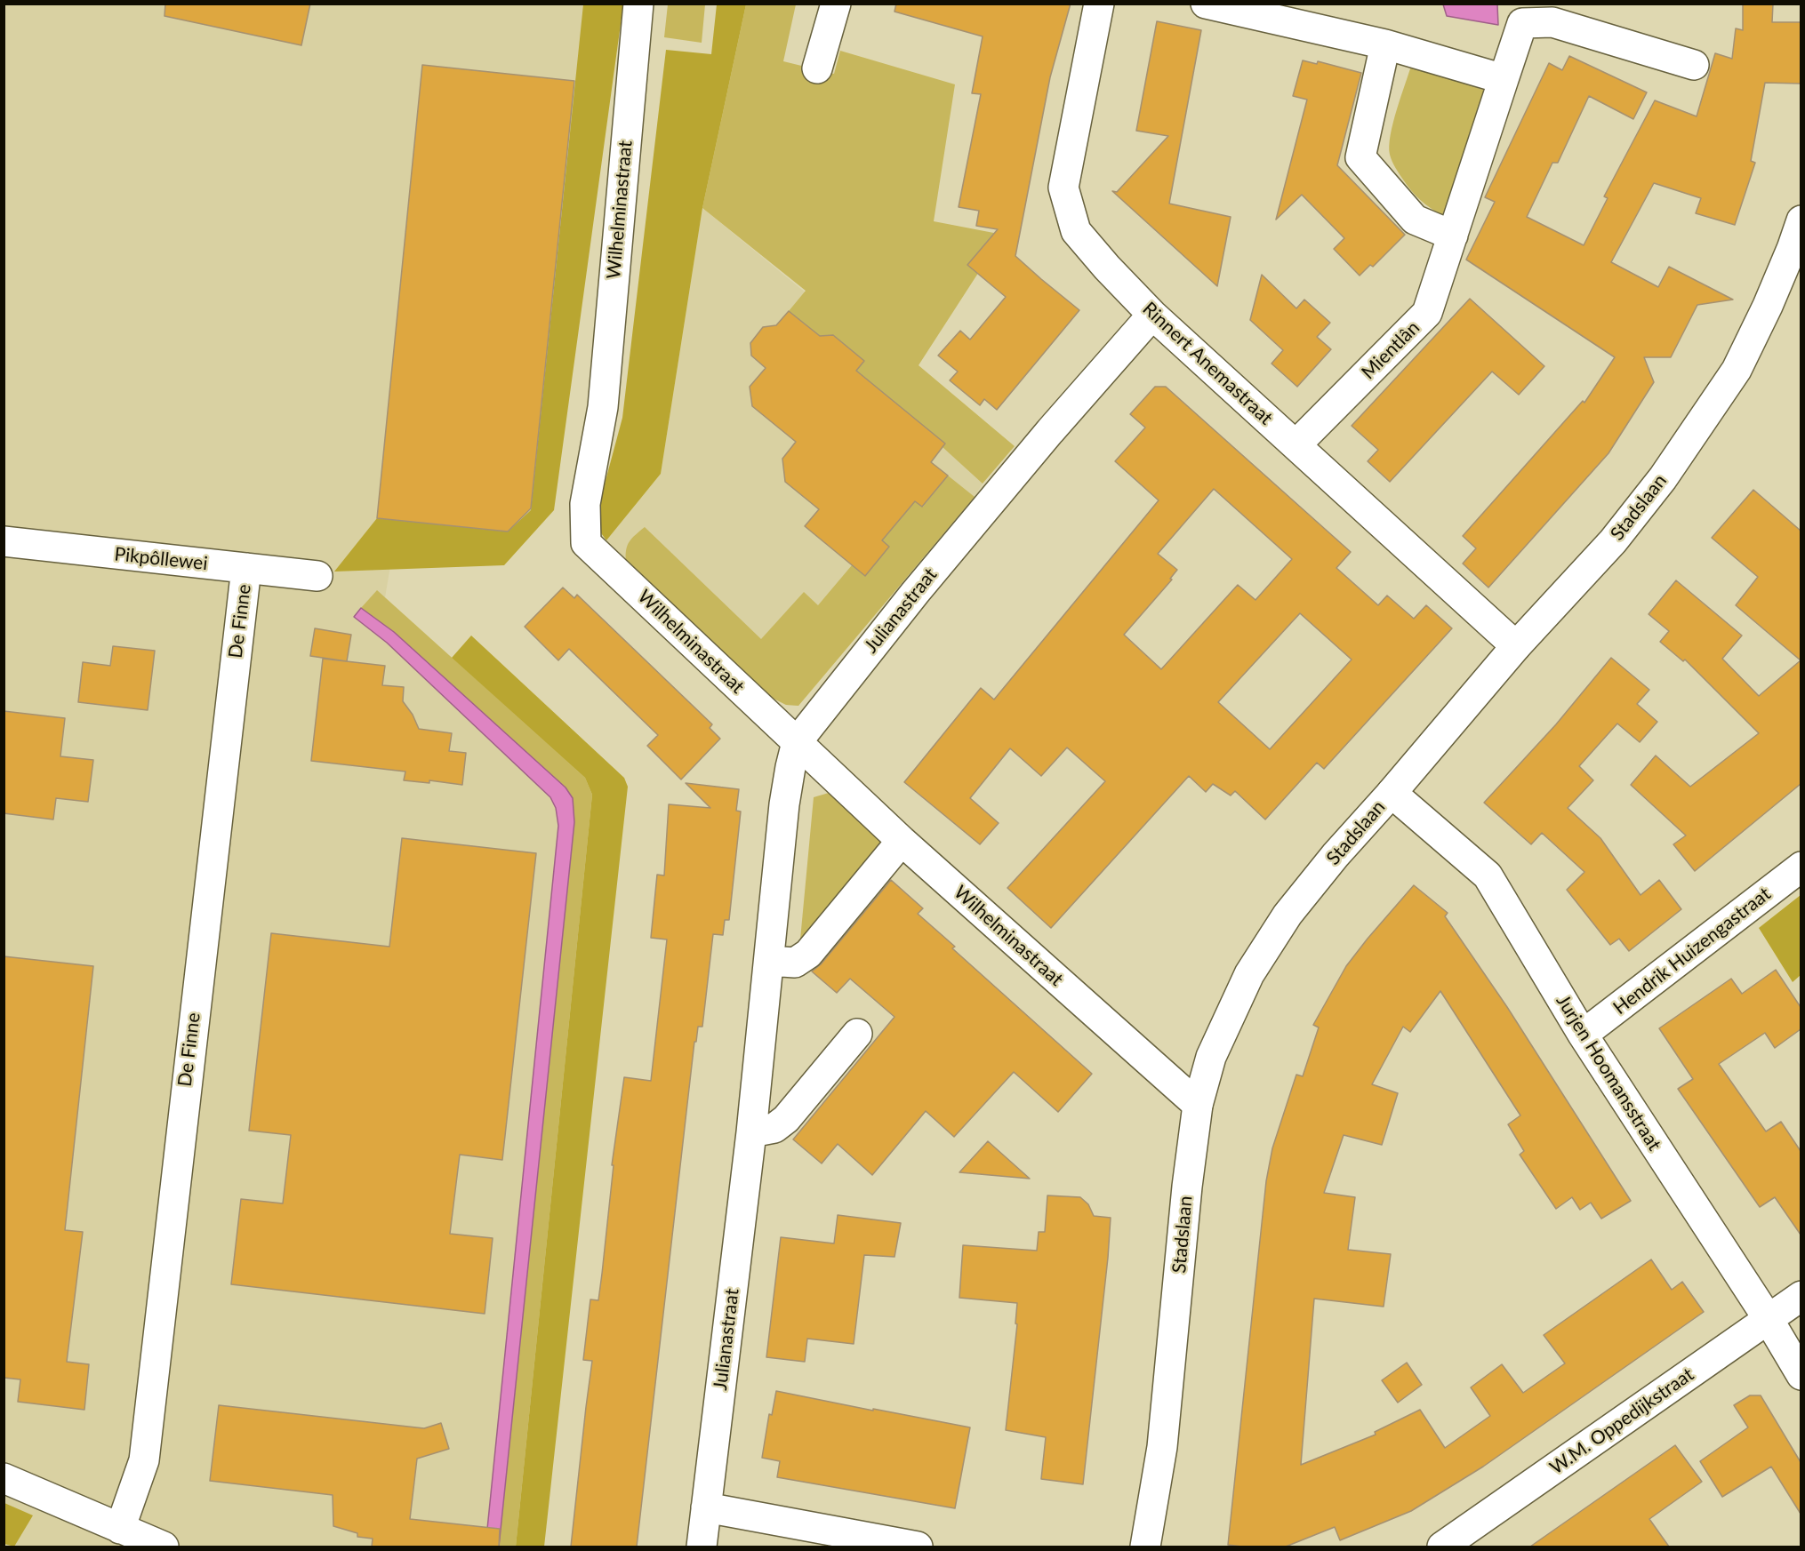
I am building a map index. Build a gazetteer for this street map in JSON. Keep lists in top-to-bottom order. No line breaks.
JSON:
{"streets":{"street":["Wilhelminastraat","Mientlân","Rinnert Anemastraat","Stadslaan","Pikpôllewei","Julianastraat","De Finne","Hendrik Huizengastraat","Jurjen Hoomansstraat","W.M. Oppedijkstraat"]},"crossings":[["Wilhelminastraat","Stadslaan"],["Wilhelminastraat","Julianastraat"],["Mientlân","Rinnert Anemastraat"],["Rinnert Anemastraat","Stadslaan"],["Rinnert Anemastraat","Julianastraat"],["Stadslaan","Jurjen Hoomansstraat"],["Pikpôllewei","De Finne"],["Hendrik Huizengastraat","Jurjen Hoomansstraat"],["Jurjen Hoomansstraat","W.M. Oppedijkstraat"]]}
